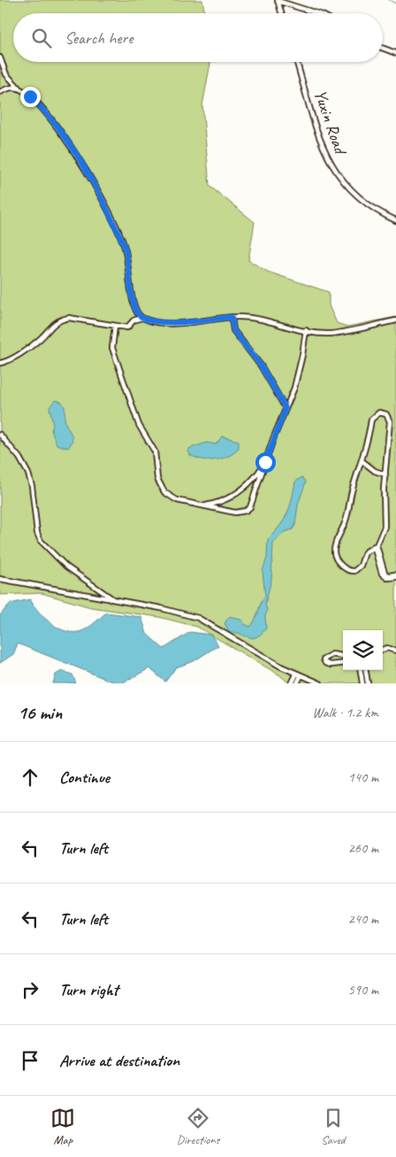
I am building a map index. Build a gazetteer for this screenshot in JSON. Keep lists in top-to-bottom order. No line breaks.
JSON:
{"streets":{"street":["Yuxin Road"]},"page":{"search":"Search here","heading":["16 min","Walk · 1.2 km"],"list":[["Continue","140 m"],["Turn left","260 m"],["Turn left","240 m"],["Turn right","590 m"],"Arrive at destination"],"nav":["Map","Directions","Saved"]}}
